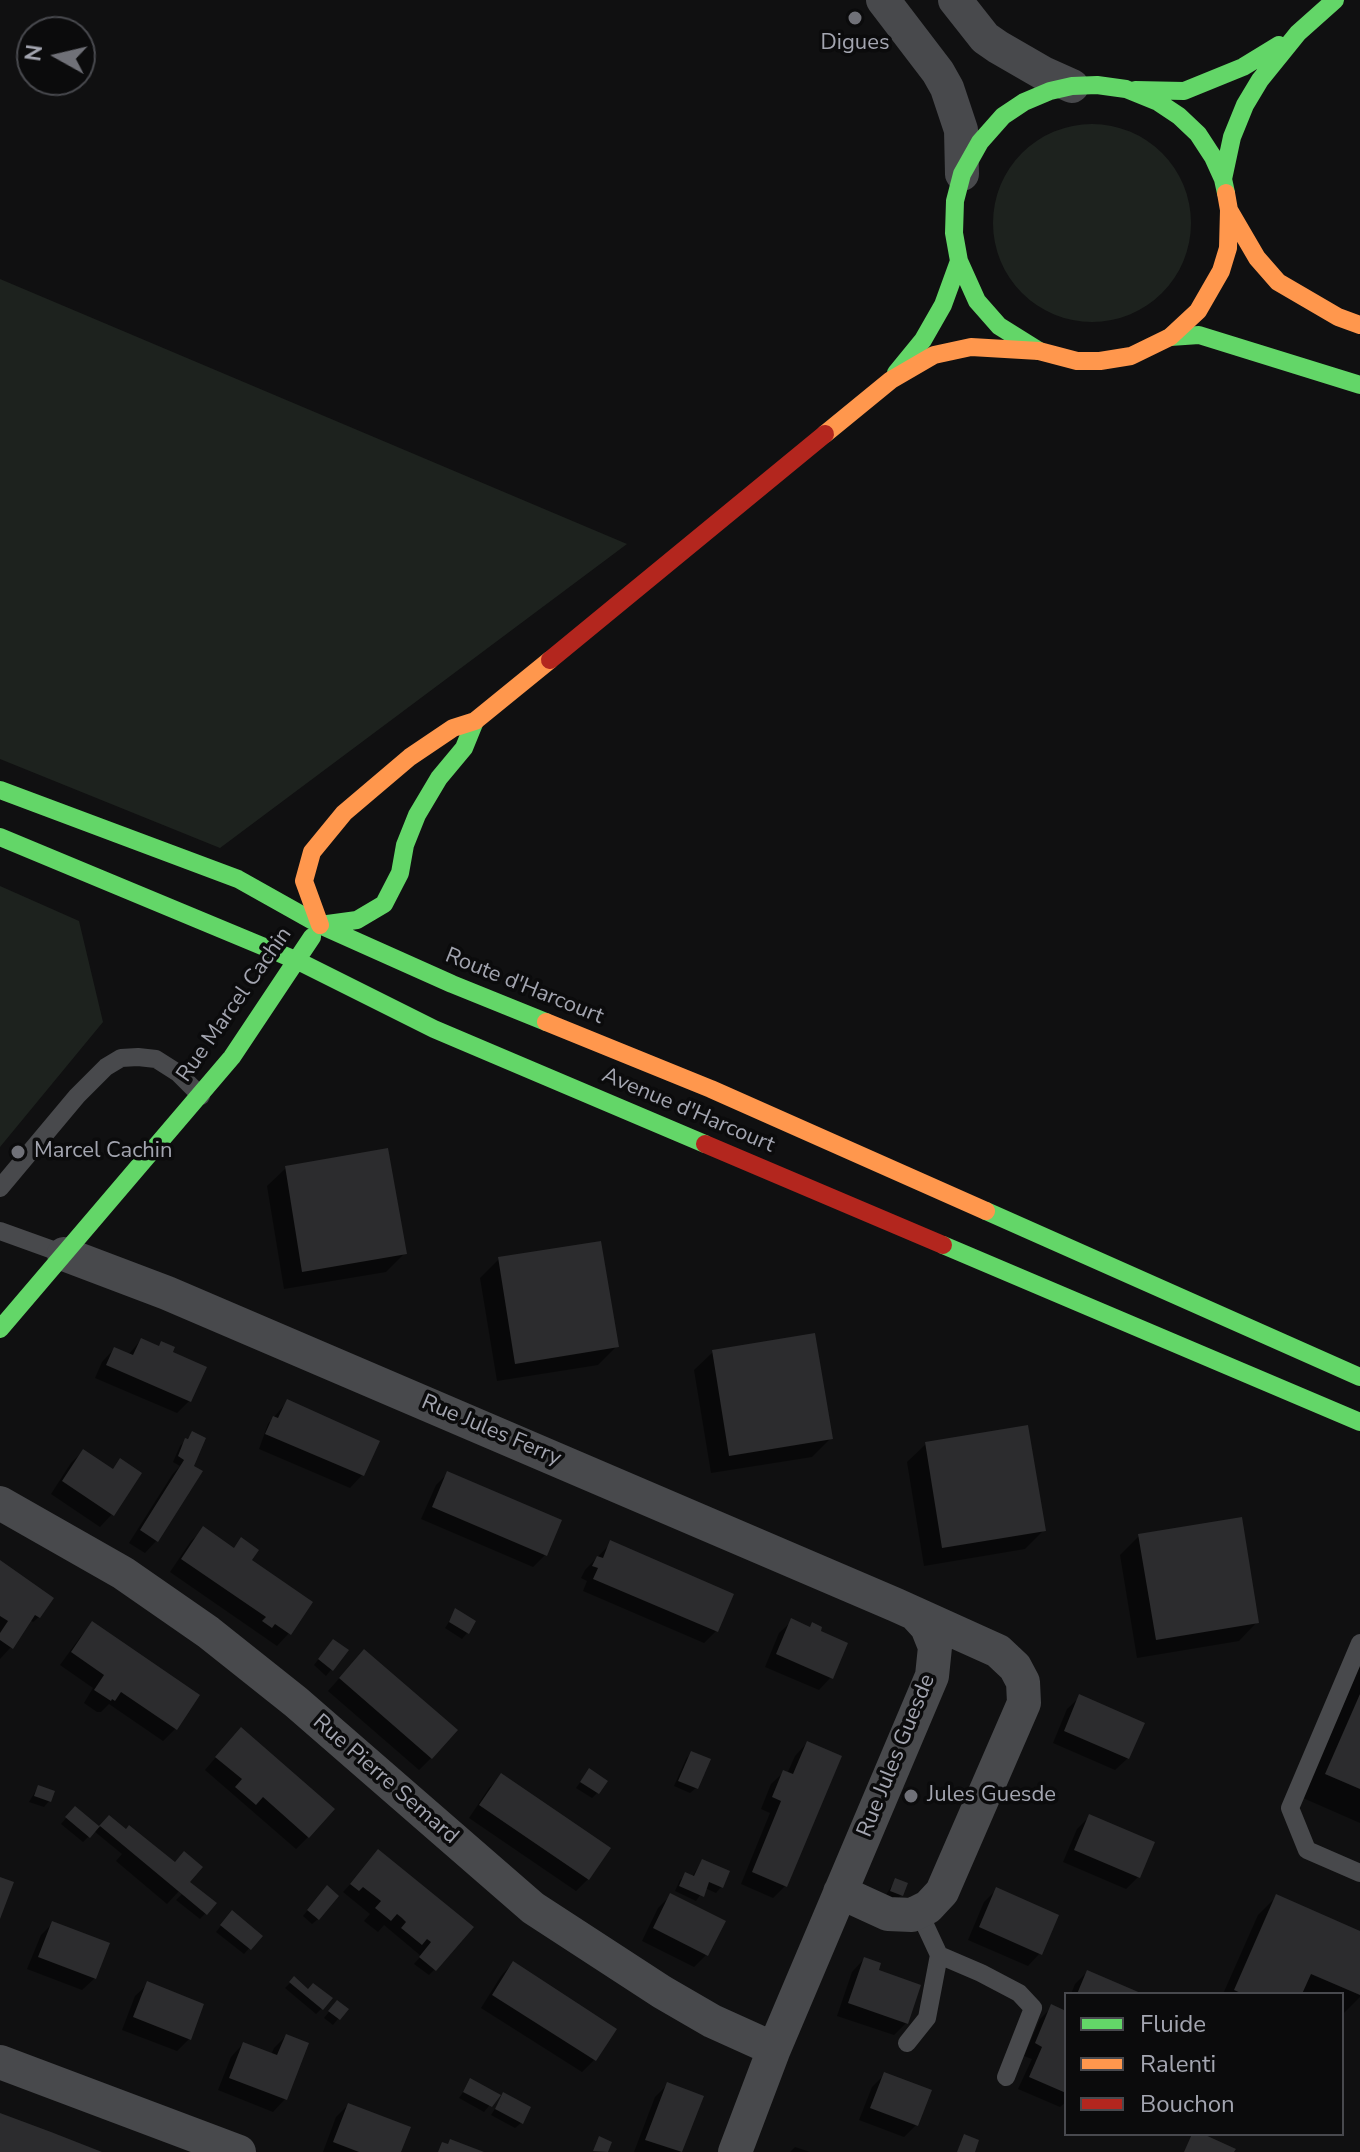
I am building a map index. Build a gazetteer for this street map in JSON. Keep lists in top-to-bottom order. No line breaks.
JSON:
{"streets":{"main road":["Route d'Harcourt","Rue Marcel Cachin","Avenue d'Harcourt"],"street":["Rue Jules Ferry","Rue Jules Guesde","Rue Pierre Semard"]},"crossings":[["Route d'Harcourt","Rue Marcel Cachin"],["Route d'Harcourt","Avenue d'Harcourt"],["Rue Marcel Cachin","Avenue d'Harcourt"],["Rue Marcel Cachin","Rue Jules Ferry"],["Rue Jules Ferry","Rue Jules Guesde"],["Rue Jules Guesde","Rue Pierre Semard"]],"places":["Digues","Marcel Cachin","Jules Guesde"],"legend":["Fluide","Ralenti","Bouchon"],"north":"left"}
